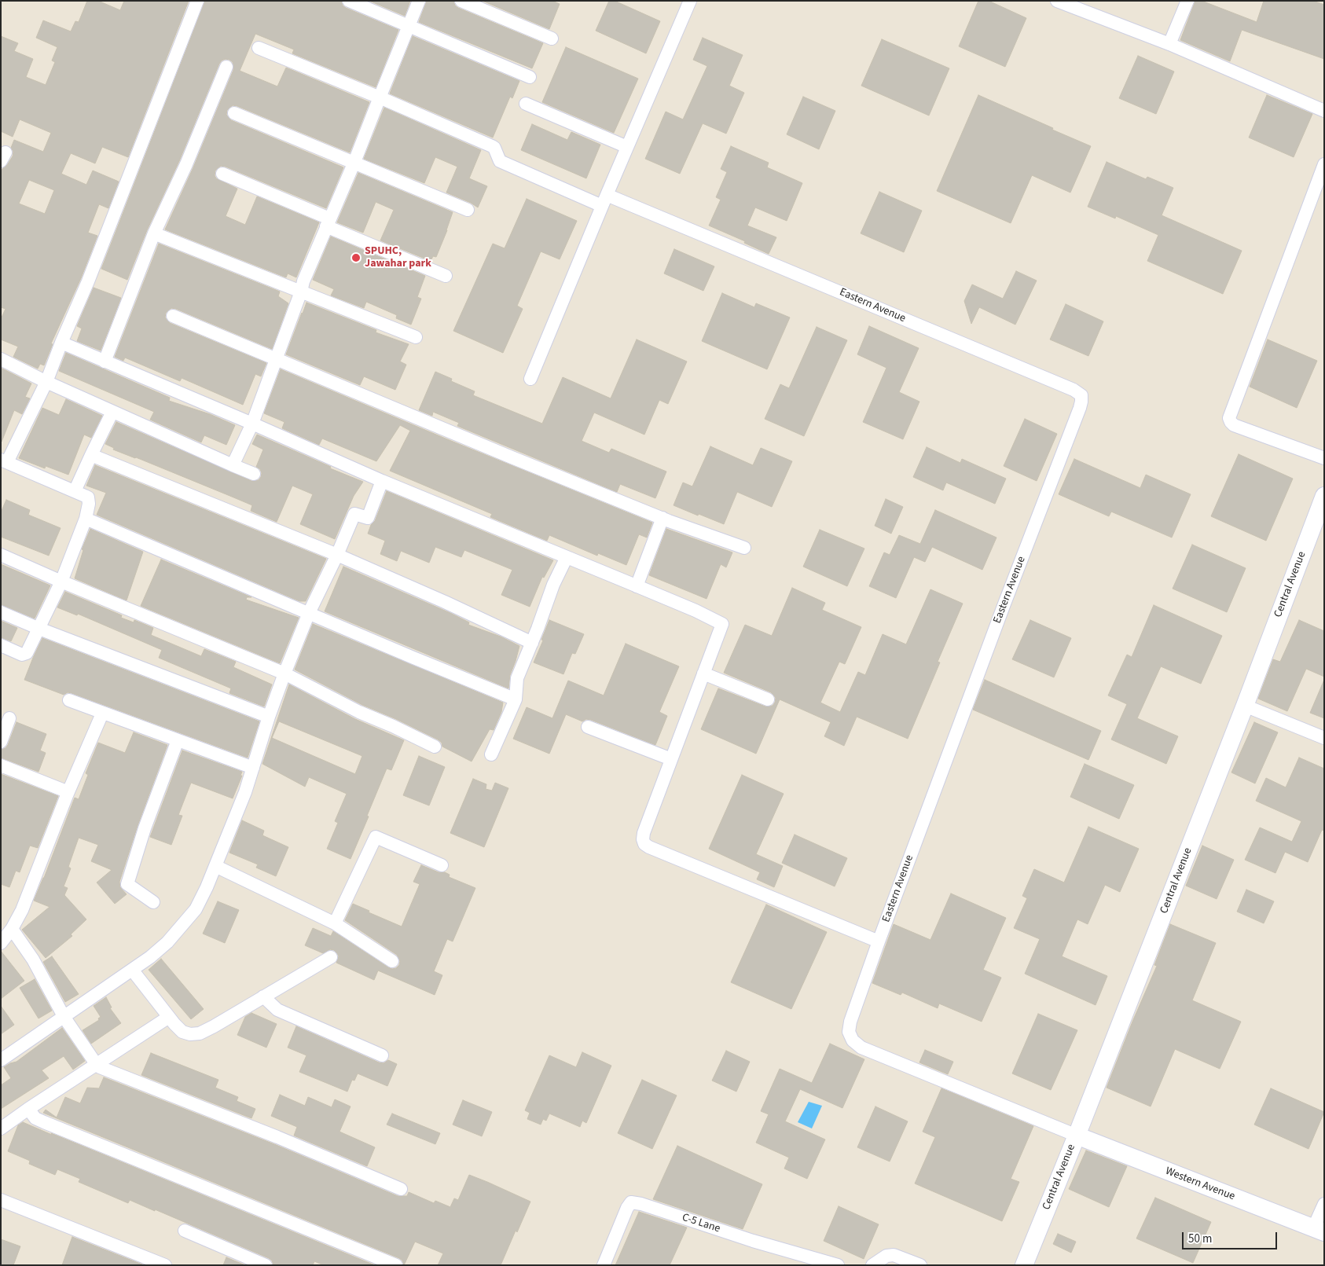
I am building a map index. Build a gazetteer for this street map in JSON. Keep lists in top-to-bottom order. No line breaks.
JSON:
{"streets":{"street":["Eastern Avenue","Central Avenue","Western Avenue","C-5 Lane"]},"crossings":[["Eastern Avenue","Central Avenue"],["Eastern Avenue","Western Avenue"],["Central Avenue","Western Avenue"]],"places":["SPUHC, Jawahar park"],"scale_bar":"50 m"}
